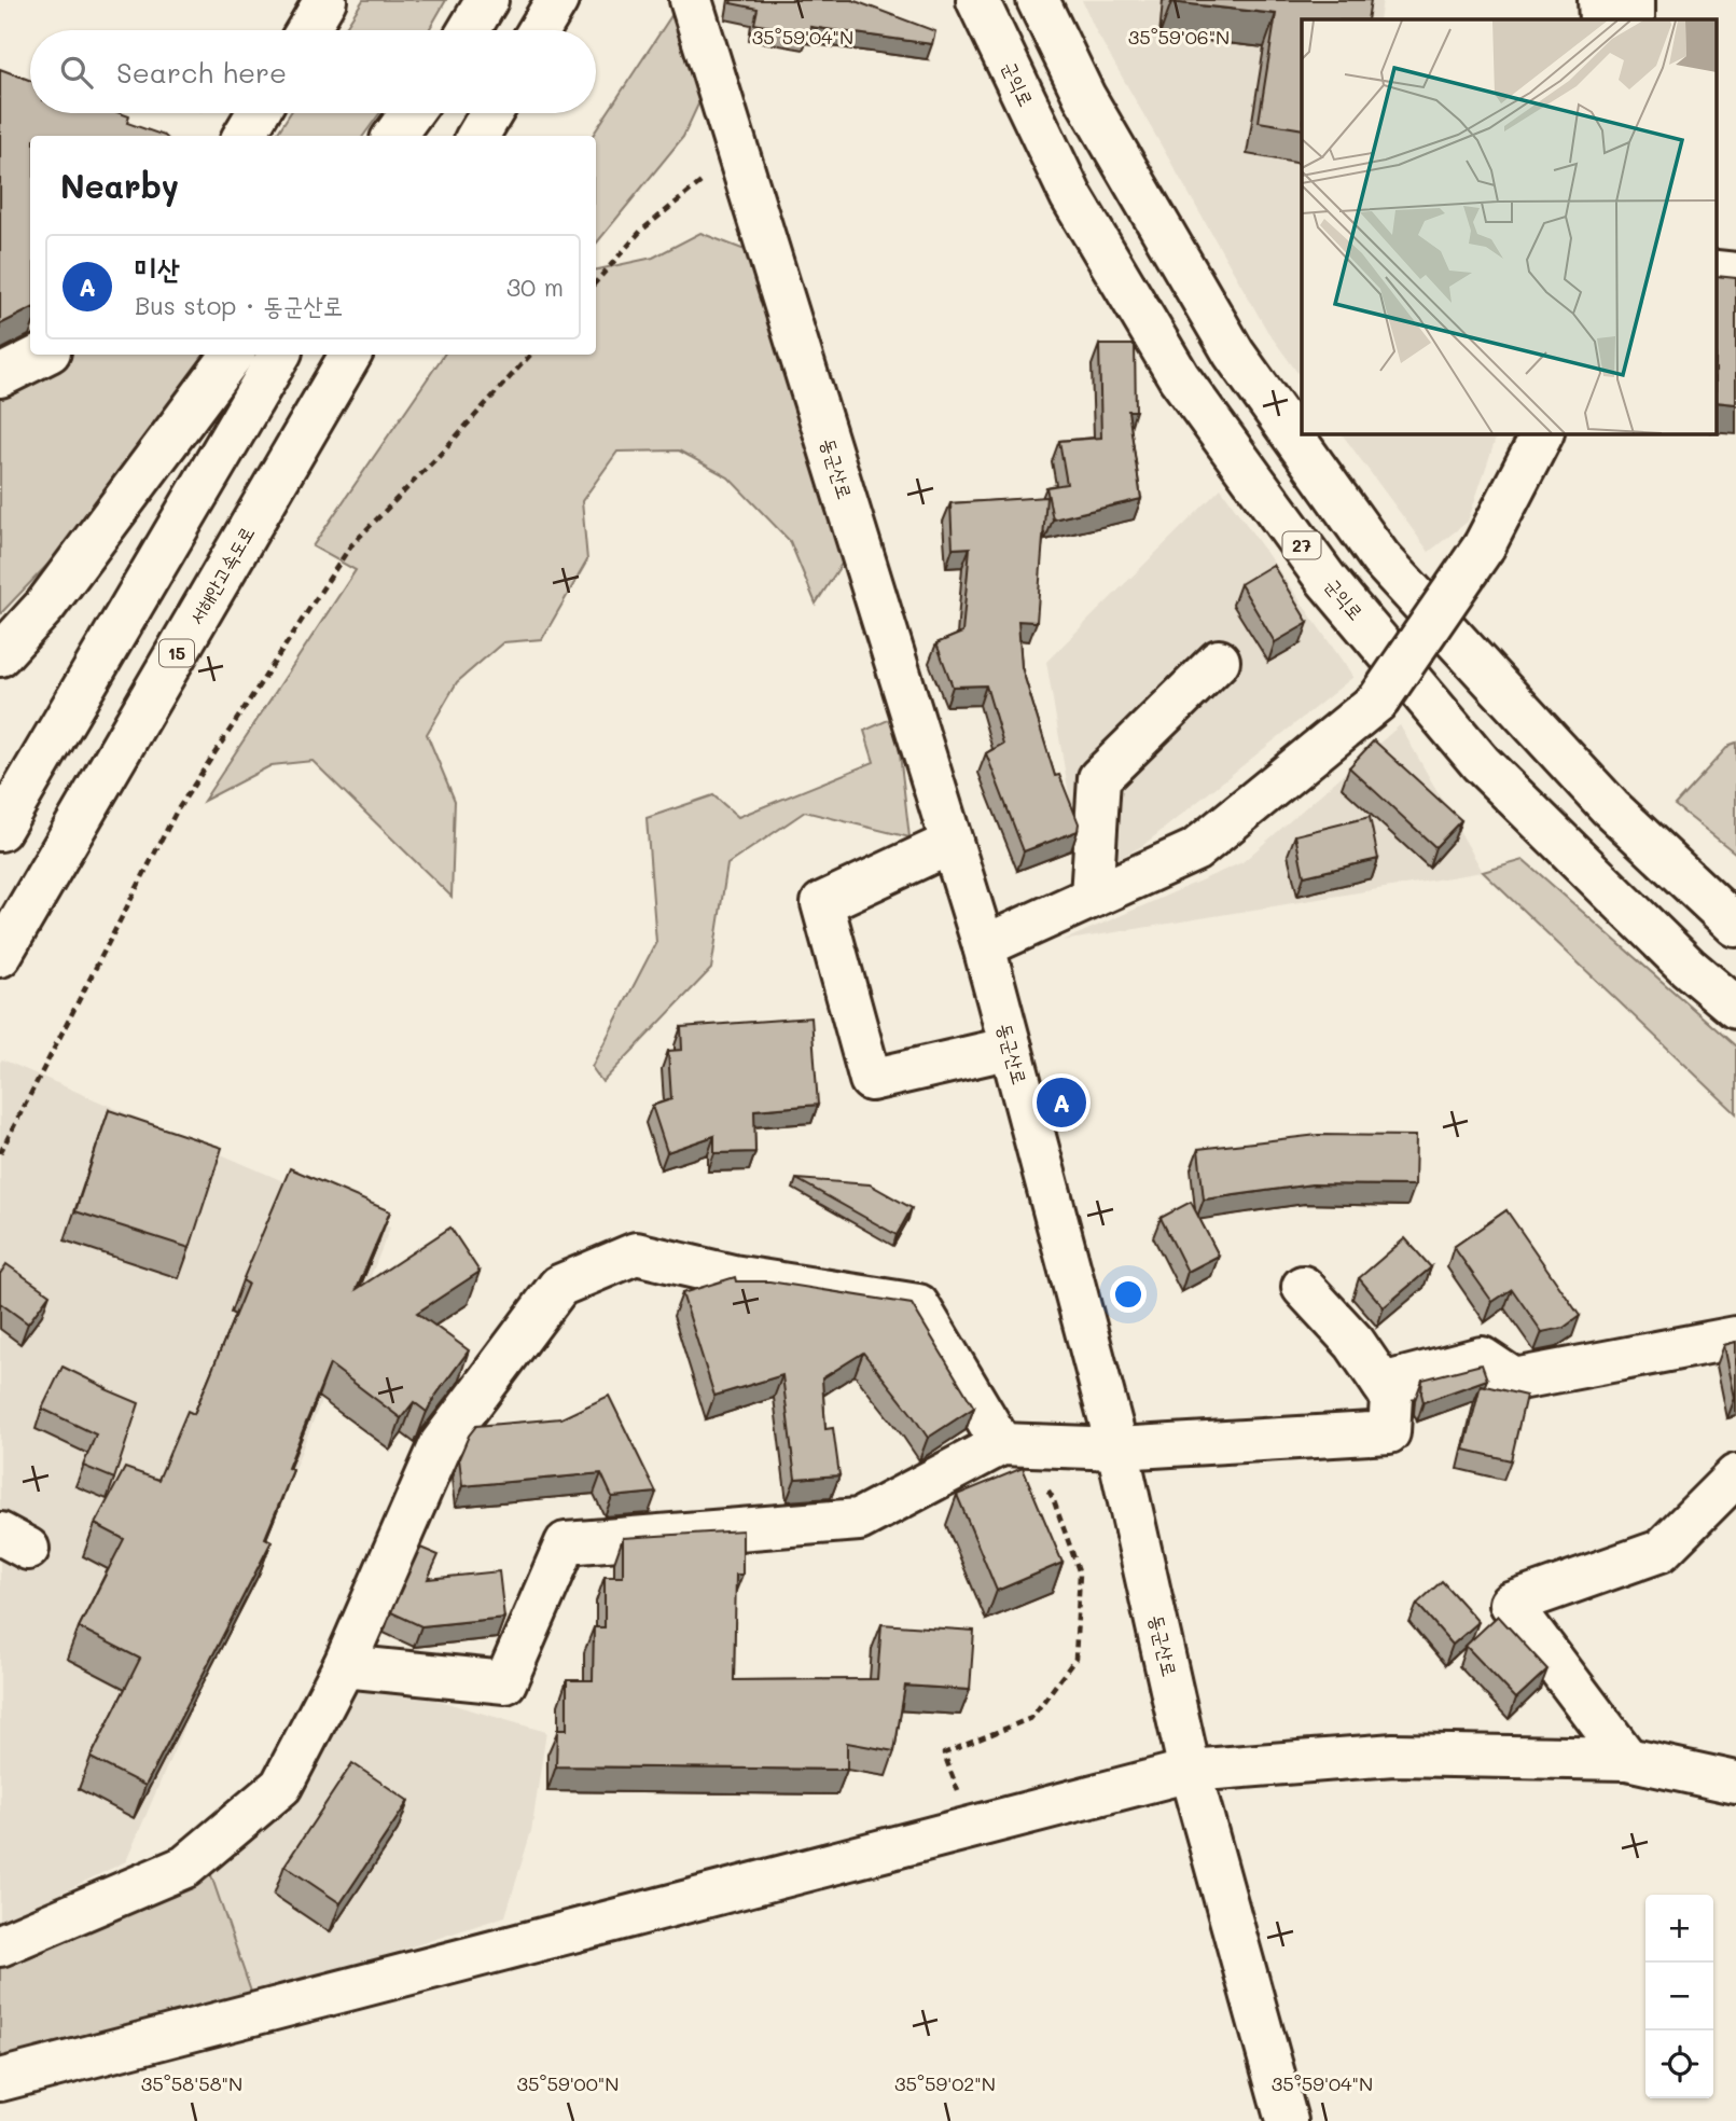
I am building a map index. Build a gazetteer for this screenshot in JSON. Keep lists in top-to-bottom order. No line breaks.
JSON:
{"streets":{"main road":["군익로","동군산로","27","서해안고속도로","15"]},"page":{"search":"Search here","heading":"Nearby","list":[{"mark":"A","name":"미산","note":"Bus stop · 동군산로","value":"30 m"}],"pins":"A","map_buttons":["+","−"]},"coordinates":["35°59'04\"N","35°59'06\"N","35°58'58\"N","35°59'00\"N","35°59'02\"N"]}
